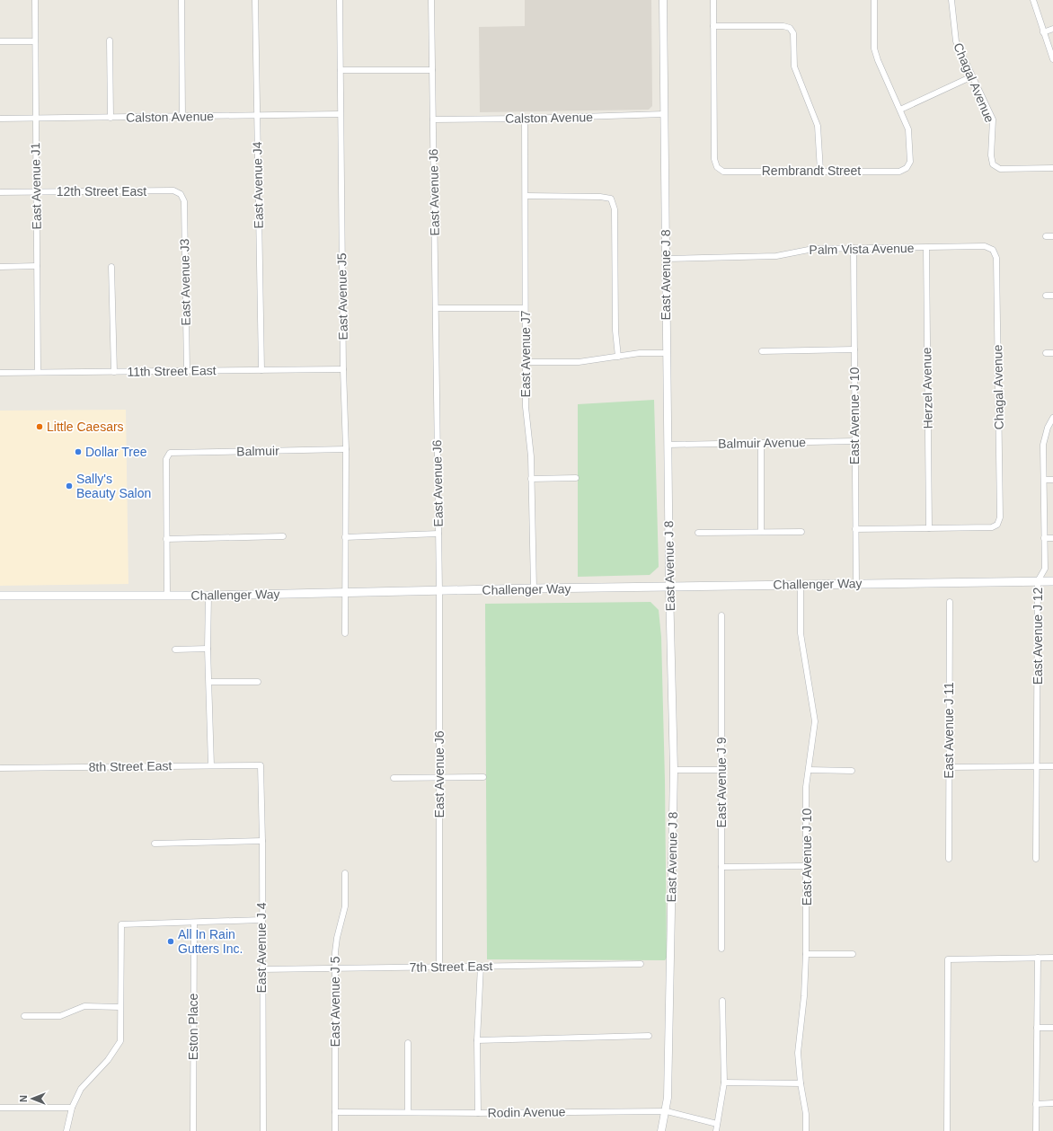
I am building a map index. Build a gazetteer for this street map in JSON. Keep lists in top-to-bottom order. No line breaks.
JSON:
{"streets":{"main road":["Challenger Way"],"street":["Chagal Avenue","Calston Avenue","Rembrandt Street","East Avenue J4","East Avenue J1","12th Street East","East Avenue J6","Palm Vista Avenue","East Avenue J 8","East Avenue J3","East Avenue J5","East Avenue J7","11th Street East","Herzel Avenue","East Avenue J 10","Balmuir Avenue","Balmuir","East Avenue J 12","East Avenue J 11","8th Street East","East Avenue J 9","East Avenue J 4","7th Street East","East Avenue J 5","Eston Place","Rodin Avenue"]},"crossings":[["Chagal Avenue","Palm Vista Avenue"],["Chagal Avenue","Herzel Avenue"],["Calston Avenue","East Avenue J4"],["Calston Avenue","East Avenue J1"],["Calston Avenue","East Avenue J6"],["Calston Avenue","East Avenue J 8"],["Calston Avenue","East Avenue J5"],["Calston Avenue","East Avenue J7"],["East Avenue J4","11th Street East"],["East Avenue J1","12th Street East"],["East Avenue J1","11th Street East"],["12th Street East","East Avenue J3"],["East Avenue J6","Challenger Way"],["East Avenue J6","7th Street East"],["Palm Vista Avenue","East Avenue J 8"],["Palm Vista Avenue","Herzel Avenue"],["Palm Vista Avenue","East Avenue J 10"],["East Avenue J 8","Balmuir Avenue"],["East Avenue J 8","Challenger Way"],["East Avenue J 8","Rodin Avenue"],["East Avenue J3","11th Street East"],["East Avenue J5","11th Street East"],["East Avenue J5","Balmuir"],["East Avenue J5","Challenger Way"],["East Avenue J7","Challenger Way"],["East Avenue J 10","Balmuir Avenue"],["East Avenue J 10","Challenger Way"],["Challenger Way","East Avenue J 12"],["8th Street East","East Avenue J 4"],["East Avenue J 4","7th Street East"],["7th Street East","East Avenue J 5"],["East Avenue J 5","Rodin Avenue"]],"places":["Little Caesars","Dollar Tree","Sally's Beauty Salon","All In Rain Gutters Inc."],"north":"left"}
